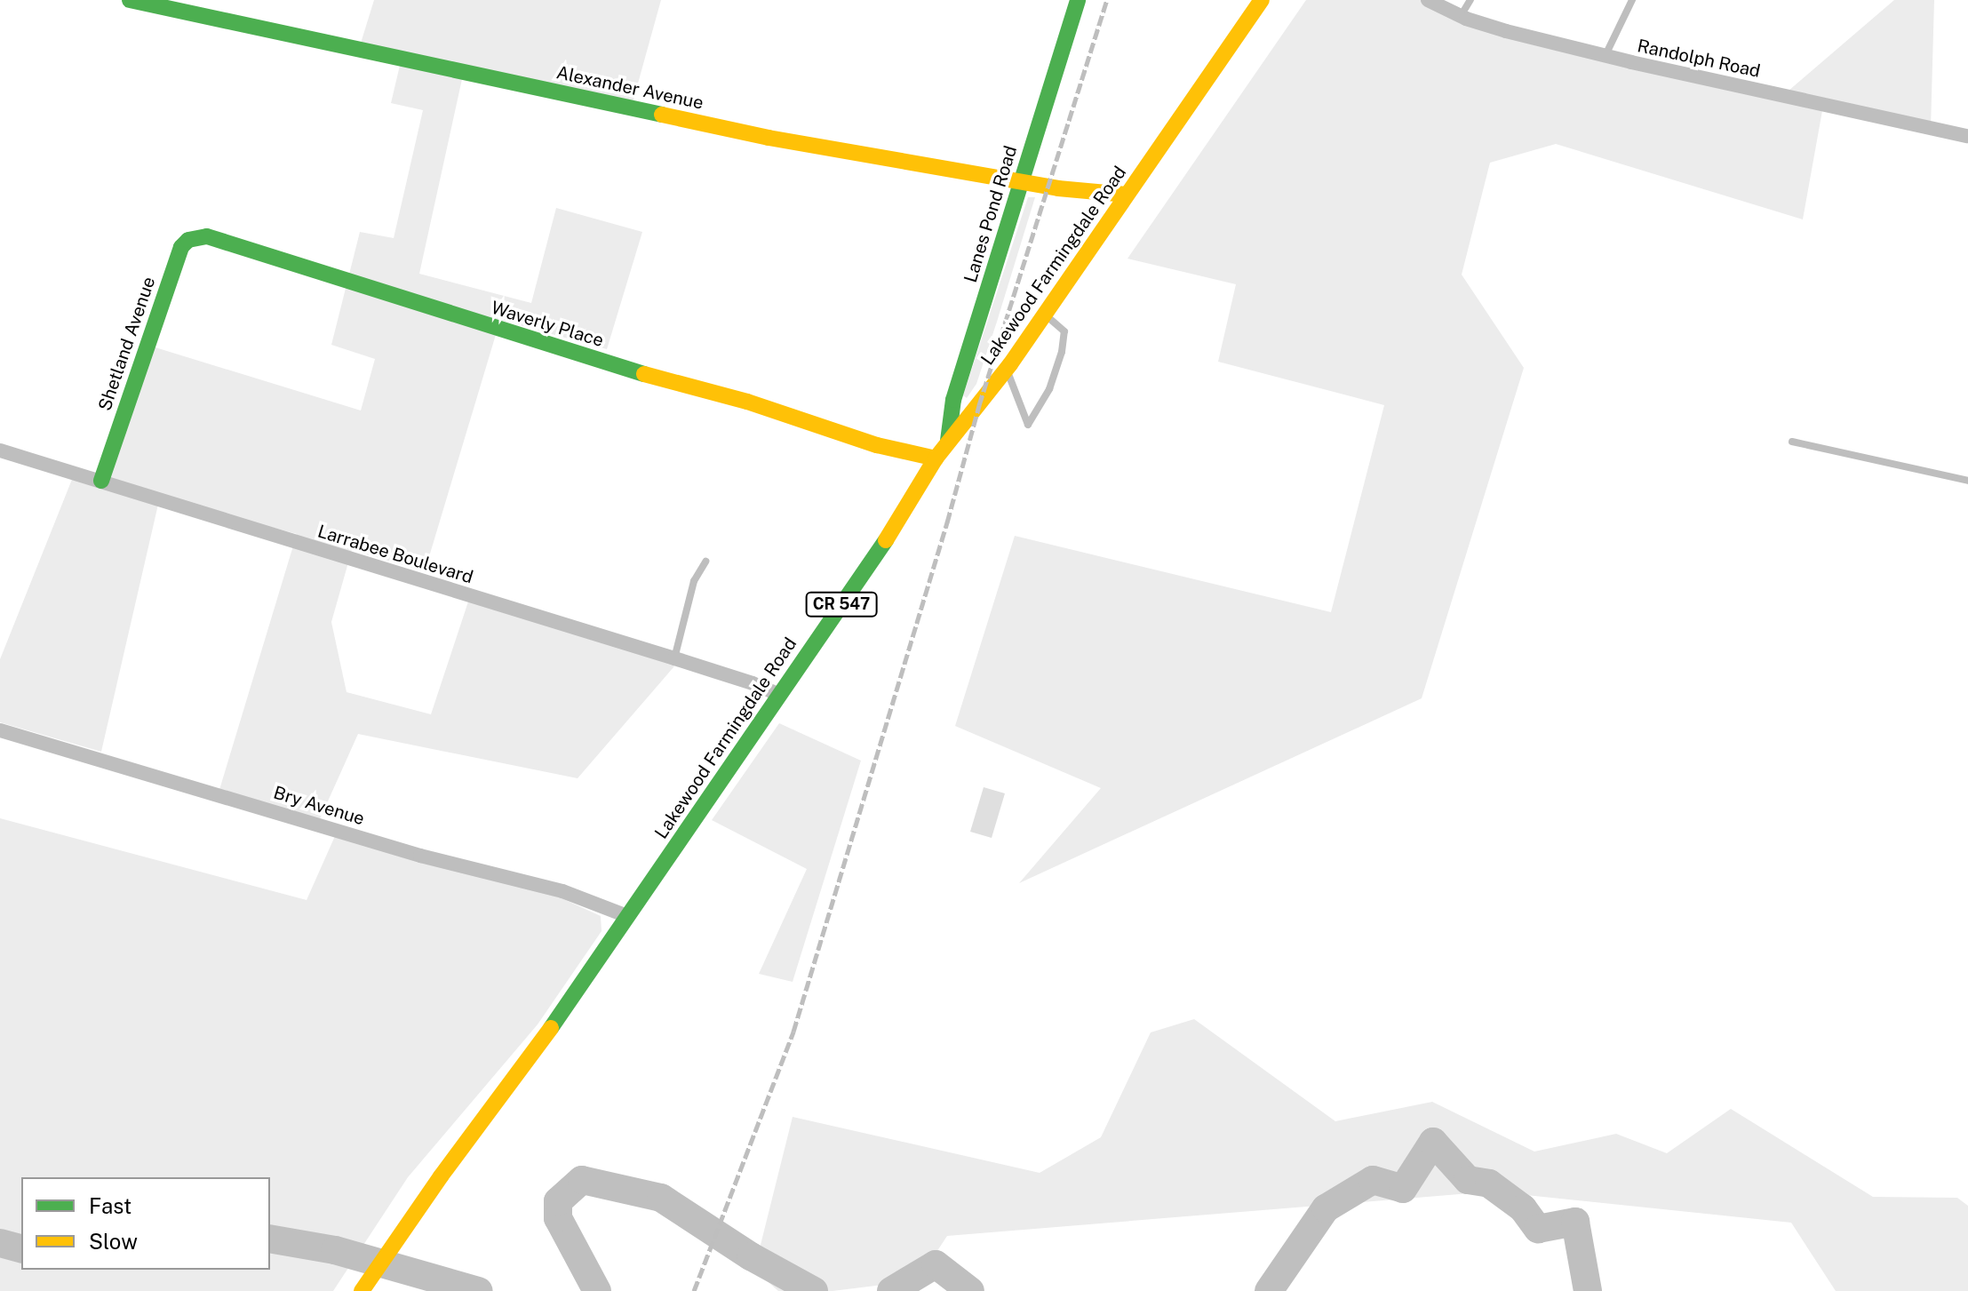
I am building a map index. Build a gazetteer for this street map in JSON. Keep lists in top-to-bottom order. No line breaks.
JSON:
{"streets":{"street":["Randolph Road","Alexander Avenue","Lanes Pond Road","Lakewood Farmingdale Road","Waverly Place","Shetland Avenue","Larrabee Boulevard","CR 547","Bry Avenue"]},"crossings":[["Alexander Avenue","Lanes Pond Road"],["Alexander Avenue","Lakewood Farmingdale Road"],["Lanes Pond Road","Lakewood Farmingdale Road"],["Lakewood Farmingdale Road","Waverly Place"],["Lakewood Farmingdale Road","Larrabee Boulevard"],["Lakewood Farmingdale Road","Bry Avenue"],["Waverly Place","Shetland Avenue"],["Shetland Avenue","Larrabee Boulevard"]],"legend":["Fast","Slow"]}
